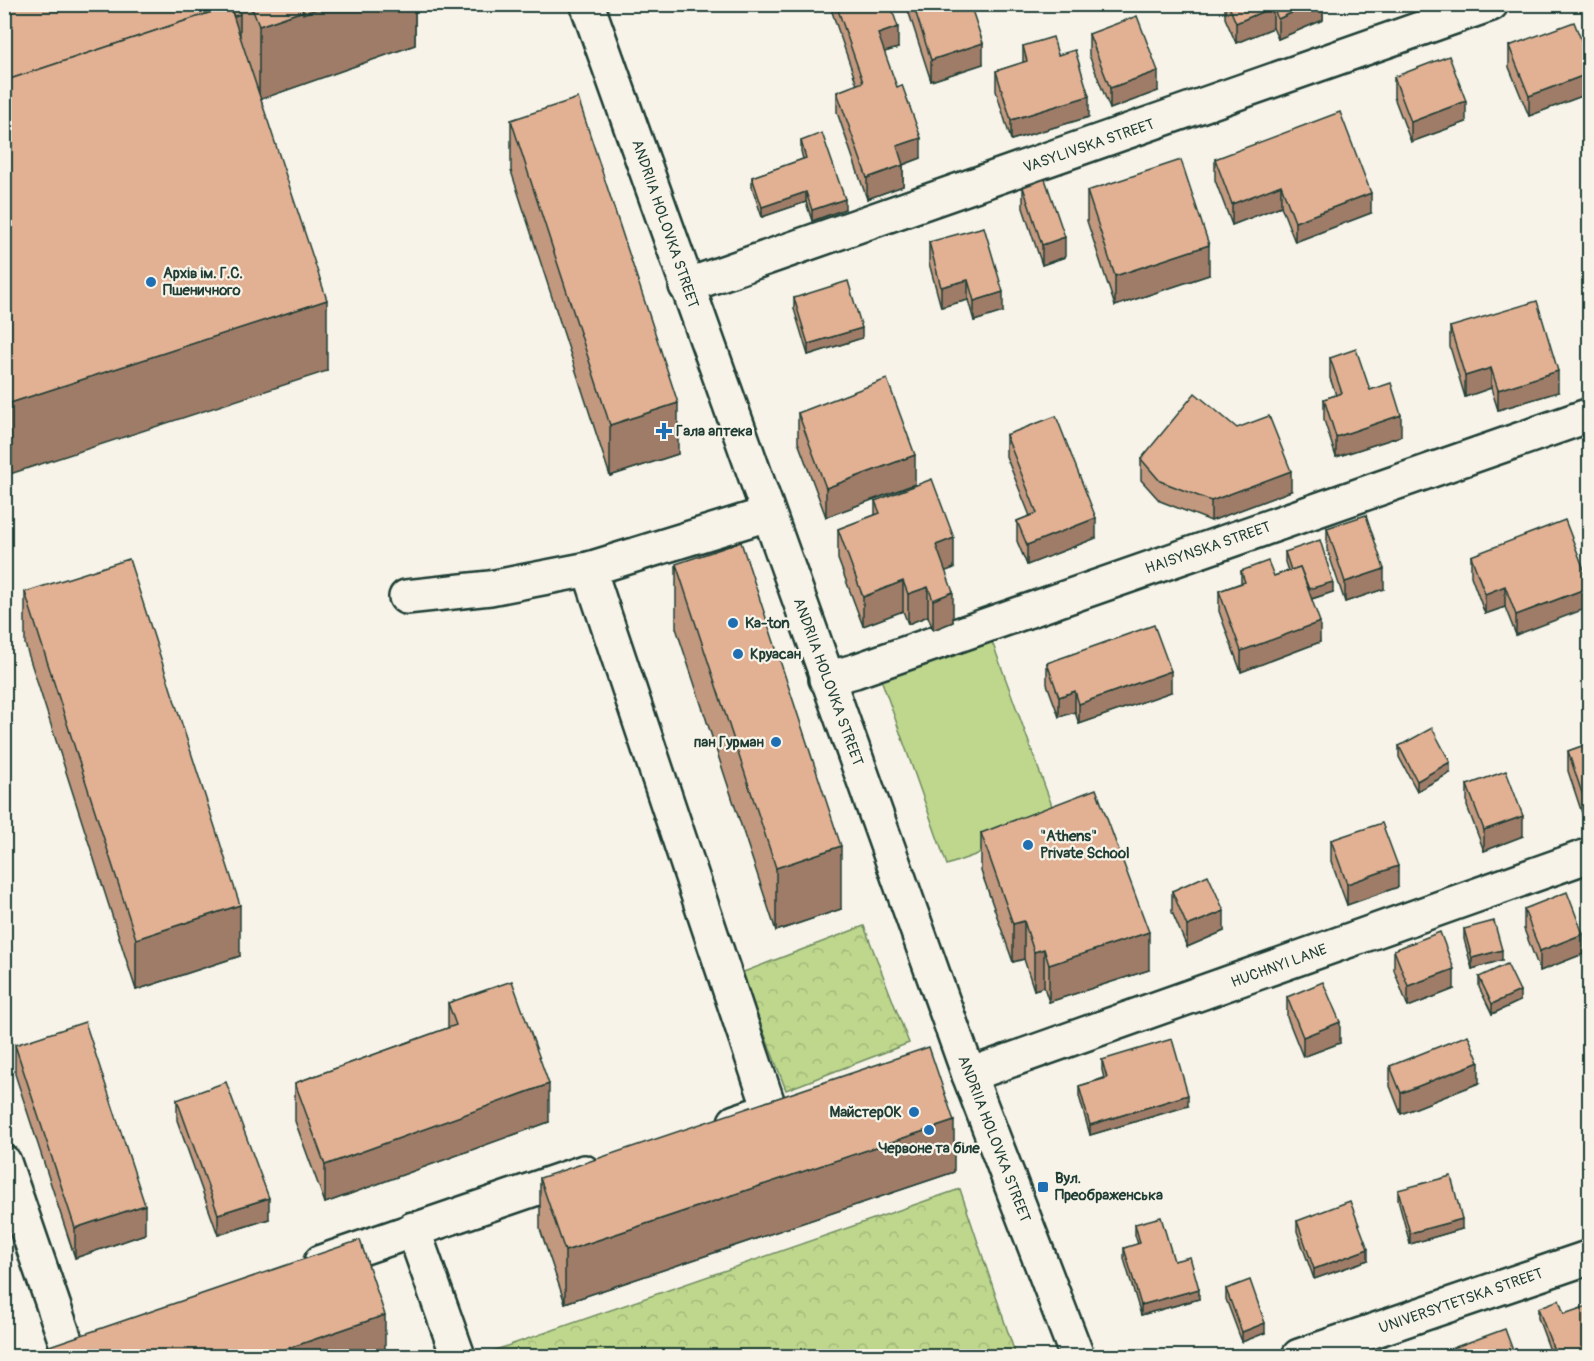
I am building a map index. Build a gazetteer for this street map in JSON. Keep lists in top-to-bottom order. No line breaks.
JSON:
{"streets":{"street":["VASYLIVSKA STREET","ANDRIIA HOLOVKA STREET","HAISYNSKA STREET","HUCHNYI LANE","UNIVERSYTETSKA STREET"]},"crossings":[["VASYLIVSKA STREET","ANDRIIA HOLOVKA STREET"],["ANDRIIA HOLOVKA STREET","HAISYNSKA STREET"],["ANDRIIA HOLOVKA STREET","HUCHNYI LANE"]],"places":{"other":["Архів ім. Г.С. Пшеничного","Ka-ton","Круасан","пан Гурман","\"Athens\" Private School","МайстерОК","Червоне та біле"],"health":["Гала аптека"],"transit":["Вул. Преображенська"]}}
